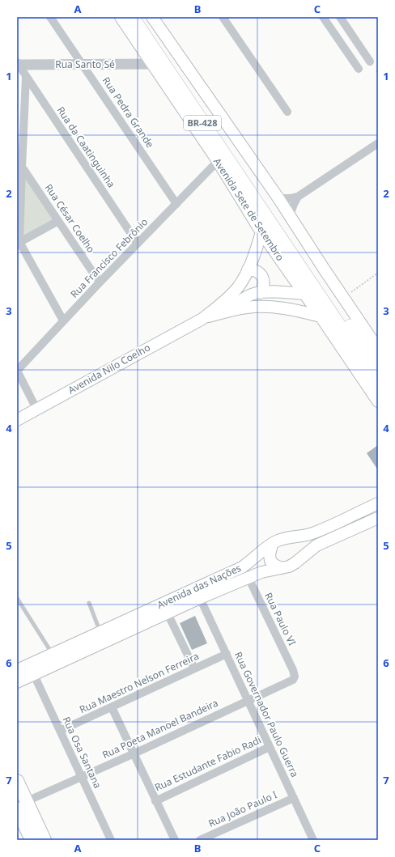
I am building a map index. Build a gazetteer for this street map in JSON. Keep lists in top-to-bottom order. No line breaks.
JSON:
{"streets":{"highway":["BR-428","Avenida Sete de Setembro"],"main road":["Avenida Nilo Coelho","Avenida das Nações"],"street":["Rua Santo Sé","Rua Pedra Grande","Rua da Caatinguinha","Rua César Coelho","Rua Francisco Febrônio","Rua Paulo VI","Rua Maestro Nelson Ferreira","Rua Governador Paulo Guerra","Rua Poeta Manoel Bandeira","Rua Osa Santana","Rua Estudante Fabio Radi","Rua João Paulo I"]},"crossings":[["Rua Santo Sé","Rua Pedra Grande"],["Rua Santo Sé","Rua da Caatinguinha"],["Rua Santo Sé","Avenida Sete de Setembro"],["Rua Pedra Grande","Rua Francisco Febrônio"],["Rua da Caatinguinha","Rua Francisco Febrônio"],["Avenida Sete de Setembro","Rua Francisco Febrônio"],["Rua César Coelho","Rua Francisco Febrônio"],["Avenida das Nações","Rua Paulo VI"],["Avenida das Nações","Rua Governador Paulo Guerra"],["Avenida das Nações","Rua Osa Santana"],["Rua Paulo VI","Rua Poeta Manoel Bandeira"],["Rua Maestro Nelson Ferreira","Rua Governador Paulo Guerra"],["Rua Maestro Nelson Ferreira","Rua Osa Santana"],["Rua Governador Paulo Guerra","Rua Poeta Manoel Bandeira"],["Rua Governador Paulo Guerra","Rua Estudante Fabio Radi"],["Rua Governador Paulo Guerra","Rua João Paulo I"],["Rua Poeta Manoel Bandeira","Rua Osa Santana"]],"grid":{"columns":["A","B","C"],"rows":["1","2","3","4","5","6","7"]}}
